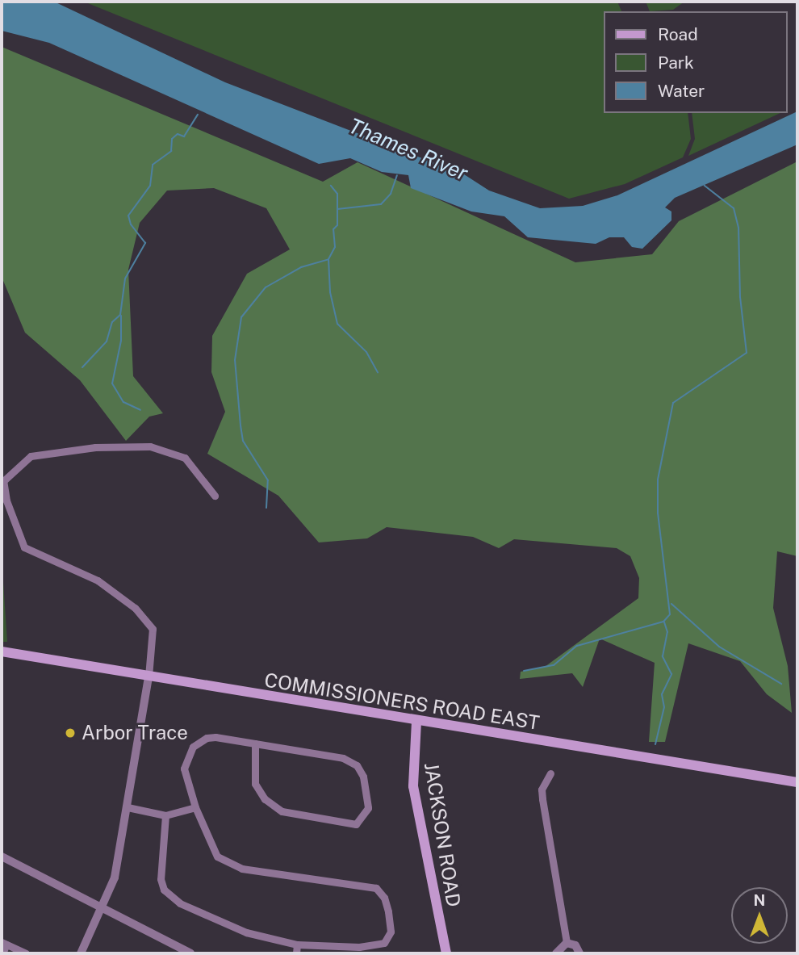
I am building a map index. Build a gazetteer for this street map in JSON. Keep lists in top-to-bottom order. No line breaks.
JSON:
{"streets":{"main road":["COMMISSIONERS ROAD EAST","JACKSON ROAD"]},"crossings":[["COMMISSIONERS ROAD EAST","JACKSON ROAD"]],"water":["Thames River"],"places":["Arbor Trace"],"legend":["Road","Park","Water"],"north":"top"}
